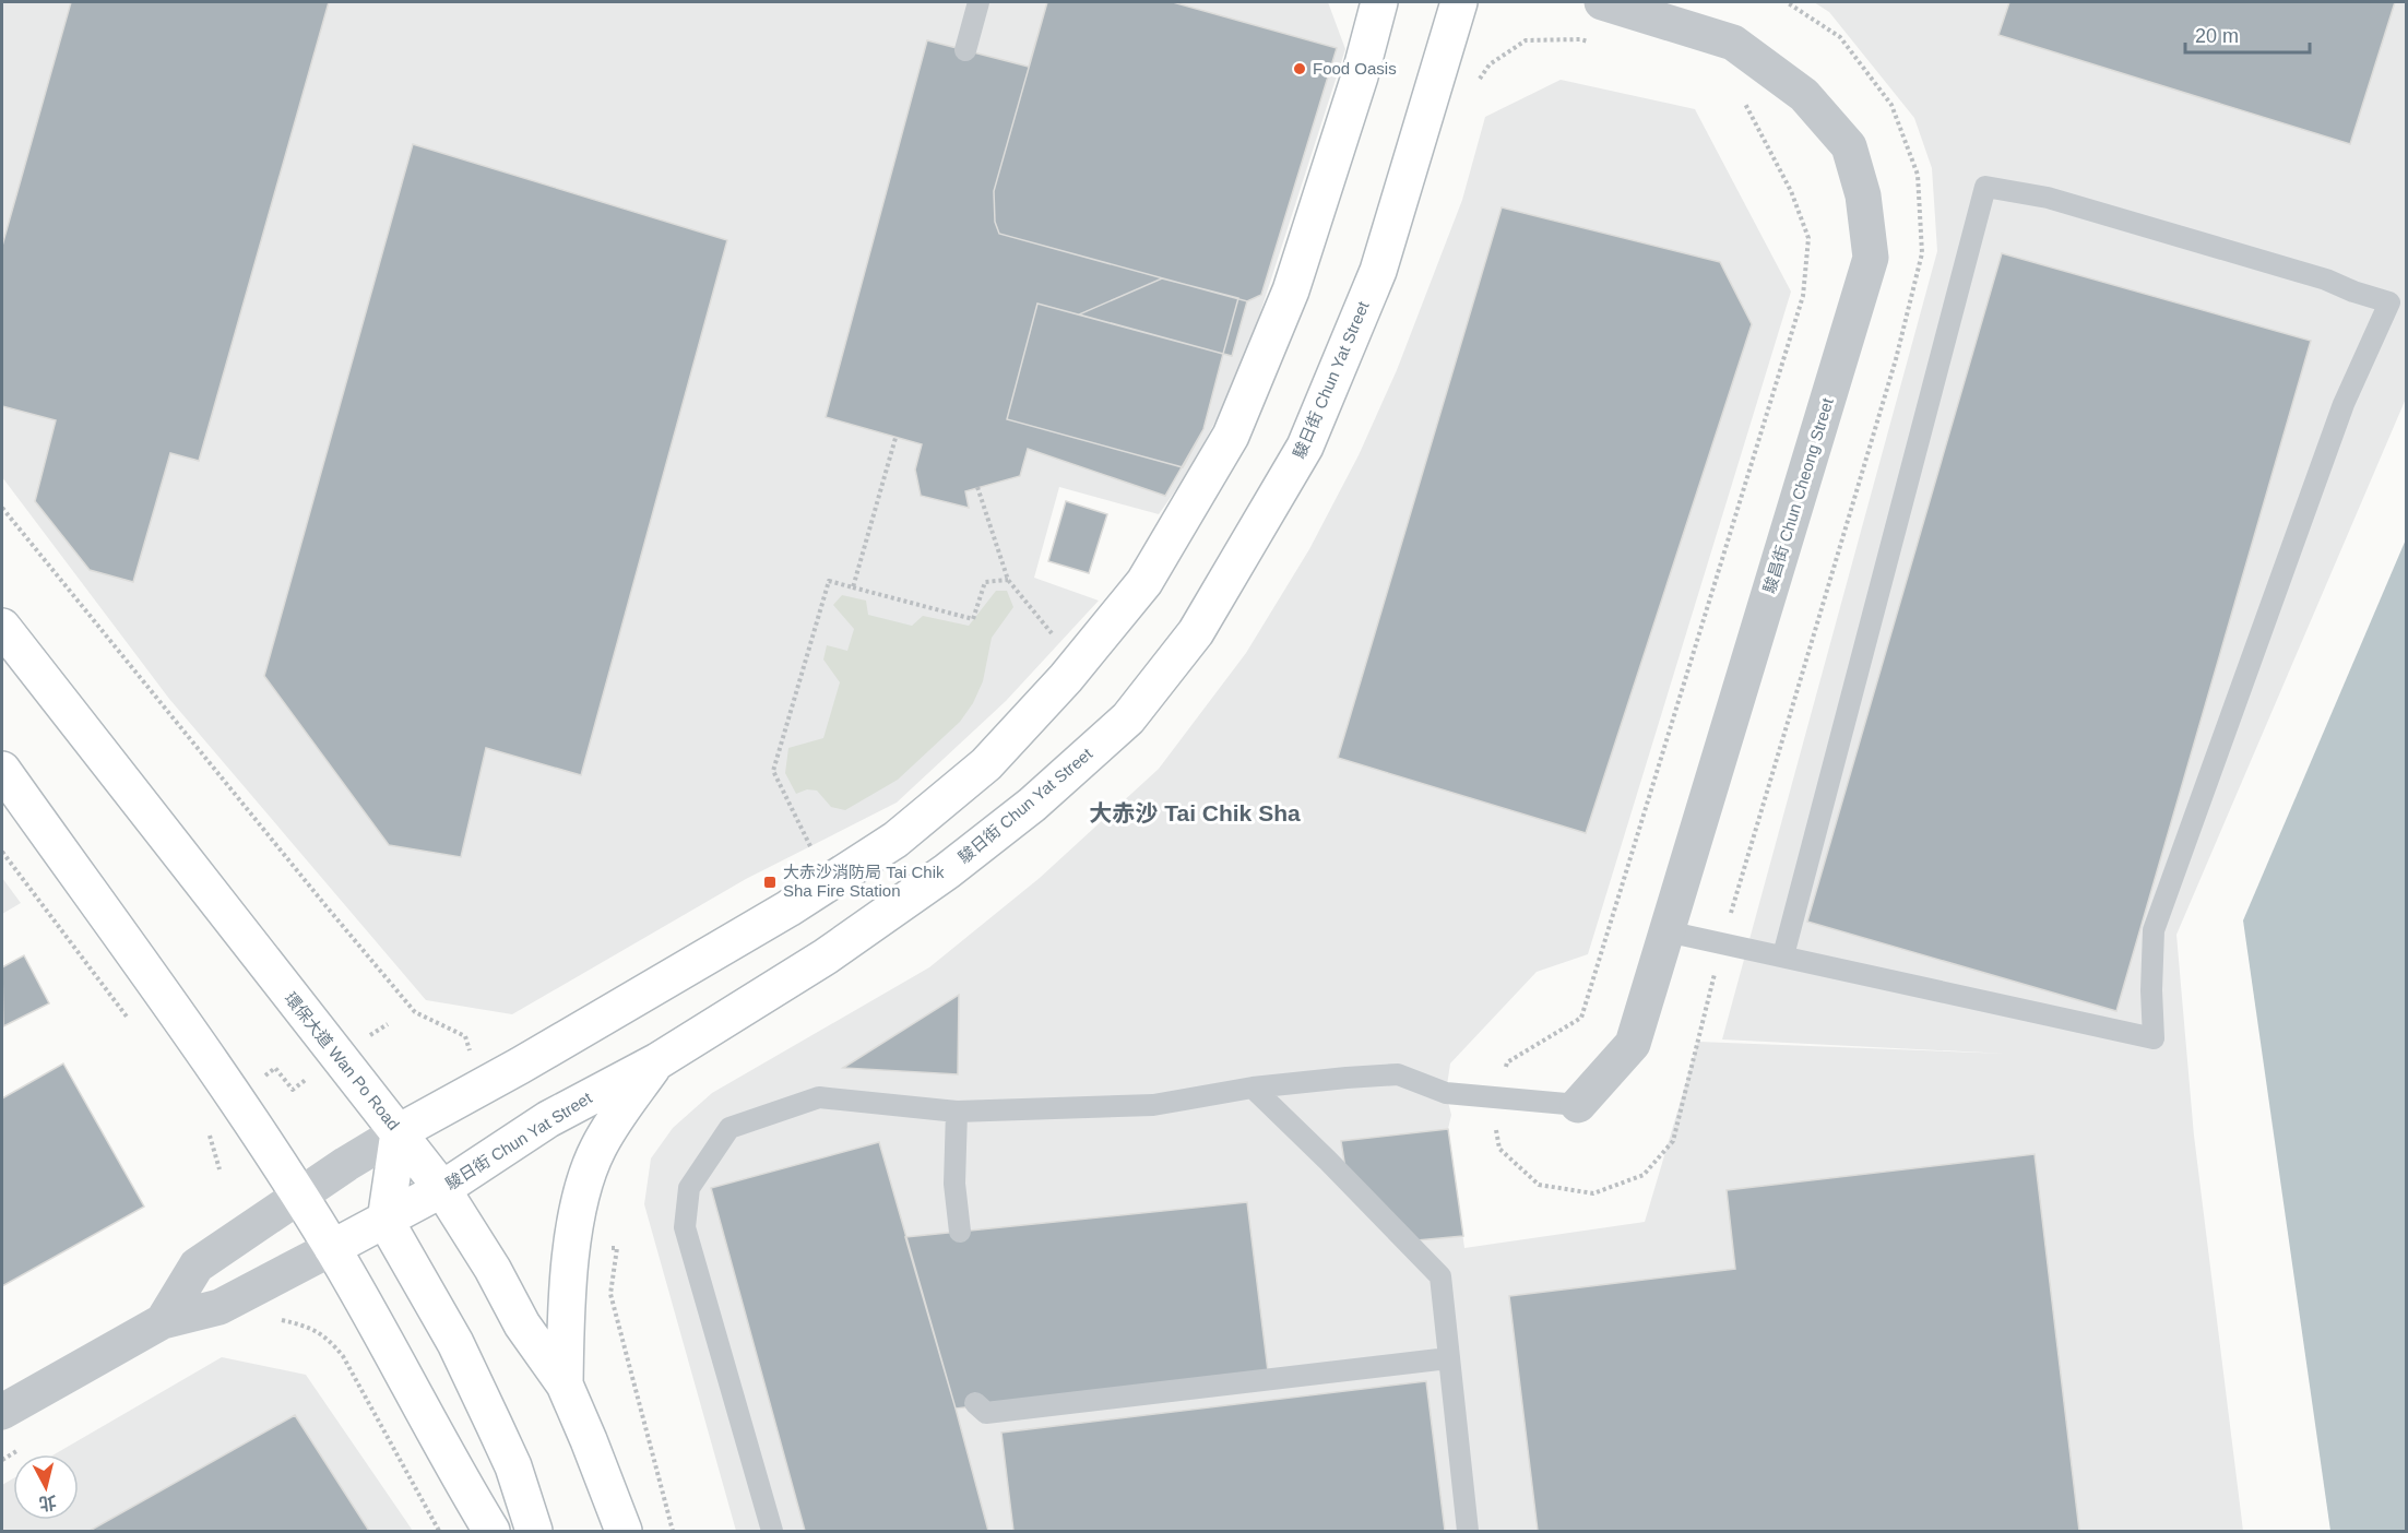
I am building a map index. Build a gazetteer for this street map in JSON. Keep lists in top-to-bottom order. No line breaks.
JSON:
{"streets":{"street":["駿日街 Chun Yat Street","駿昌街 Chun Cheong Street","環保大道 Wan Po Road"]},"crossings":[["駿日街 Chun Yat Street","環保大道 Wan Po Road"]],"districts":["大赤沙 Tai Chik Sha"],"places":{"other":["Food Oasis"],"transit":["大赤沙消防局 Tai Chik Sha Fire Station"]},"scale_bar":"20 m","north":"bottom"}
